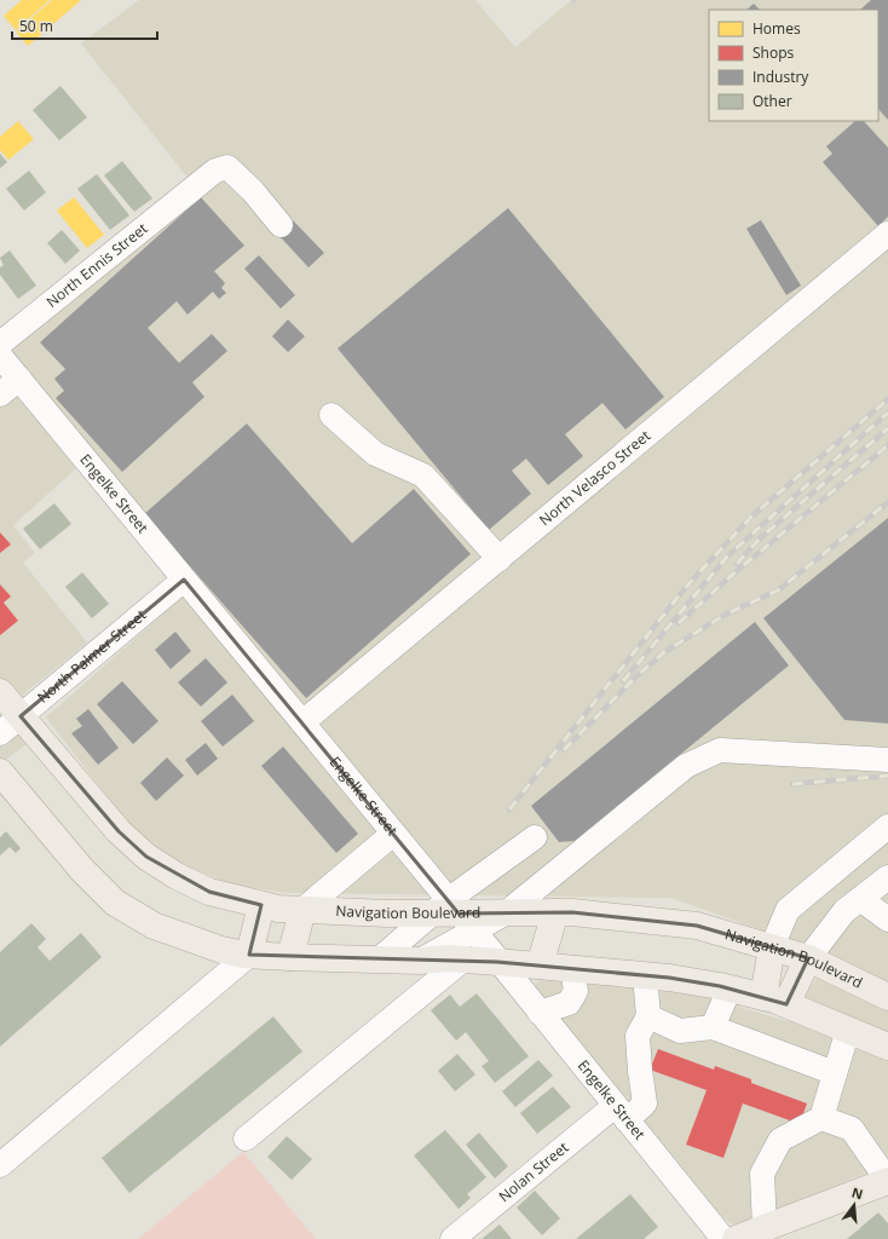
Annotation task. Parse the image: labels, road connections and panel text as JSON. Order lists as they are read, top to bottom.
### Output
{
  "streets": {
    "main road": ["Navigation Boulevard"],
    "street": [
      "North Ennis Street",
      "North Velasco Street",
      "Engelke Street",
      "North Palmer Street",
      "Nolan Street"
    ]
  },
  "crossings": [
    ["North Velasco Street", "Engelke Street"],
    ["Engelke Street", "North Palmer Street"],
    ["Engelke Street", "Navigation Boulevard"],
    ["Engelke Street", "Nolan Street"],
    ["North Palmer Street", "Navigation Boulevard"]
  ],
  "legend": [
    "Homes",
    "Shops",
    "Industry",
    "Other"
  ],
  "scale_bar": "50 m",
  "north": "top"
}
